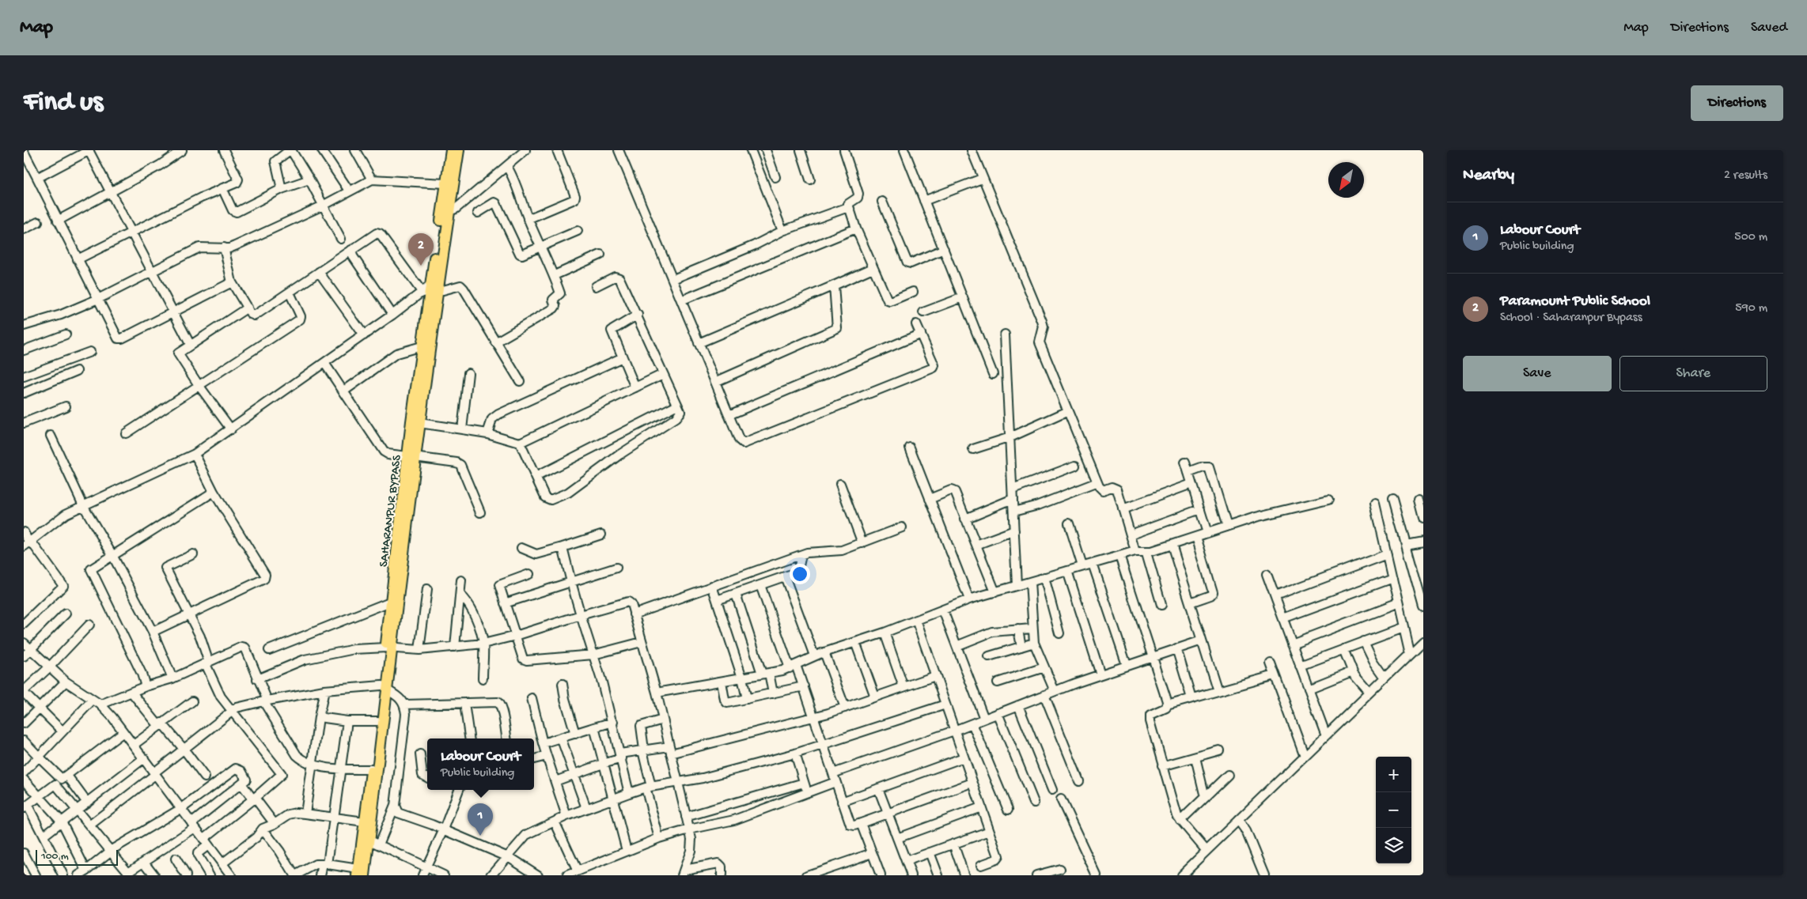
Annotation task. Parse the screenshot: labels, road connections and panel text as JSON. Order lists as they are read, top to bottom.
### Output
{
  "streets": {
    "main road": ["SAHARANPUR BYPASS"]
  },
  "scale_bar": "100 m",
  "north": "bottom left",
  "page": {
    "header": "Map",
    "nav": ["Map", "Directions", "Saved"],
    "buttons": [
      "Directions",
      ["Save", "Share"]
    ],
    "title": "Find us",
    "heading": ["Nearby", "2 results"],
    "list": [
      {
        "mark": "1",
        "name": "Labour Court",
        "note": "Public building",
        "value": "500 m"
      },
      {
        "mark": "2",
        "name": "Paramount Public School",
        "note": "School · Saharanpur Bypass",
        "value": "590 m"
      }
    ],
    "pins": ["2", "1"],
    "popup": ["Labour Court", "Public building"],
    "map_buttons": ["+", "−"],
    "scale": "100 m"
  }
}
